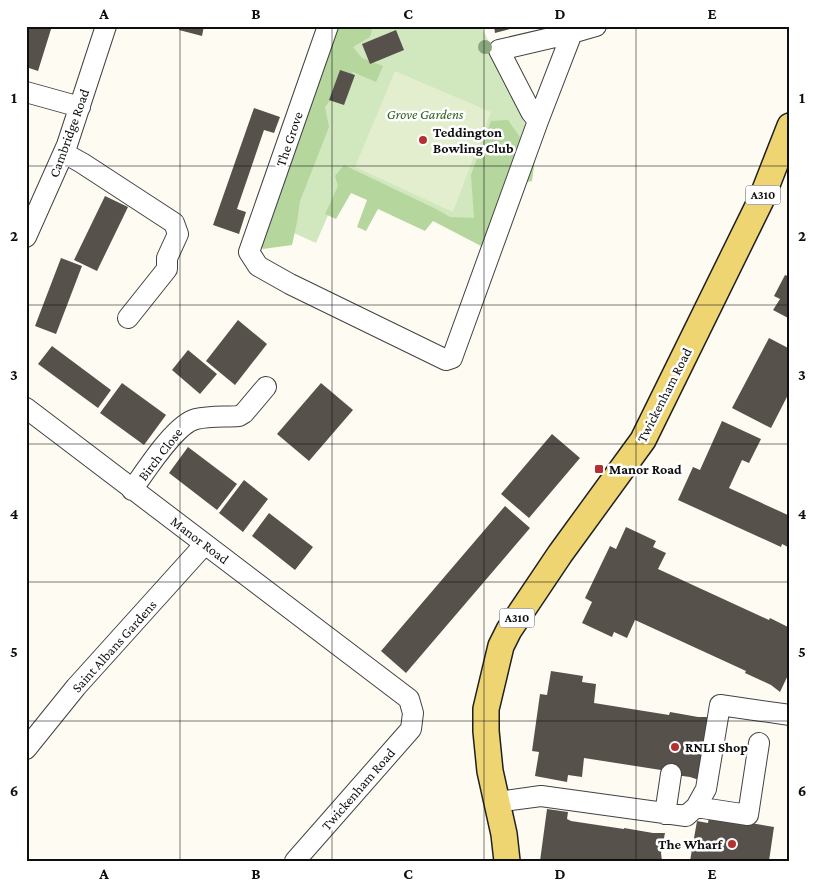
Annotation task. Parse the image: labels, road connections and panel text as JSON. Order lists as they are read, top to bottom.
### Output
{
  "streets": {
    "main road": ["A310", "Twickenham Road"],
    "street": [
      "Cambridge Road",
      "The Grove",
      "Birch Close",
      "Manor Road",
      "Saint Albans Gardens"
    ]
  },
  "crossings": [
    ["A310", "Twickenham Road"],
    ["Twickenham Road", "Manor Road"],
    ["Birch Close", "Manor Road"],
    ["Manor Road", "Saint Albans Gardens"]
  ],
  "parks": ["Grove Gardens"],
  "places": {
    "other": ["Teddington Bowling Club", "RNLI Shop", "The Wharf"],
    "transit": ["Manor Road"]
  },
  "grid": {
    "columns": [
      "A",
      "B",
      "C",
      "D",
      "E"
    ],
    "rows": [
      "1",
      "2",
      "3",
      "4",
      "5",
      "6"
    ]
  }
}
